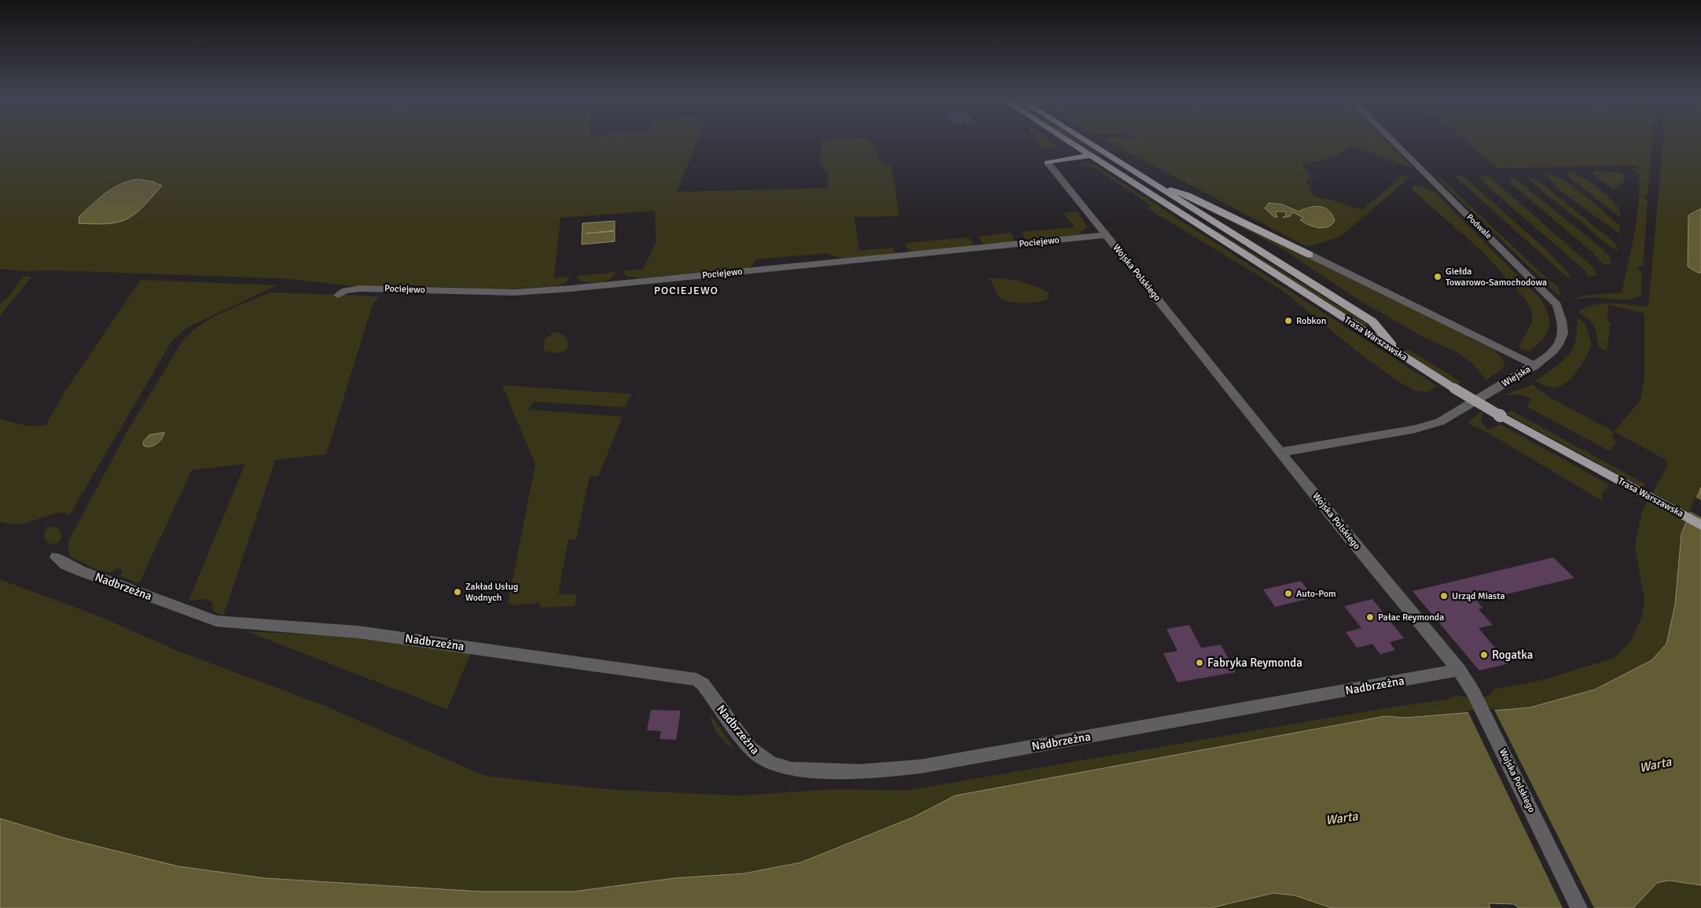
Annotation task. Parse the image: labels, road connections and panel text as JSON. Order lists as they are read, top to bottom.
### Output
{
  "streets": {
    "main road": ["Trasa Warszawska"],
    "street": [
      "Podwale",
      "Pociejewo",
      "Wojska Polskiego",
      "Wiejska",
      "Nadbrzeżna"
    ]
  },
  "crossings": [
    ["Podwale", "Wiejska"],
    ["Pociejewo", "Wojska Polskiego"],
    ["Wojska Polskiego", "Wiejska"],
    ["Wojska Polskiego", "Nadbrzeżna"]
  ],
  "districts": ["POCIEJEWO"],
  "water": ["Warta"],
  "places": [
    "Giełda Towarowo-Samochodowa",
    "Robkon",
    "Zakład Usług Wodnych",
    "Auto-Pom",
    "Urząd Miasta",
    "Pałac Reymonda",
    "Rogatka",
    "Fabryka Reymonda"
  ]
}
